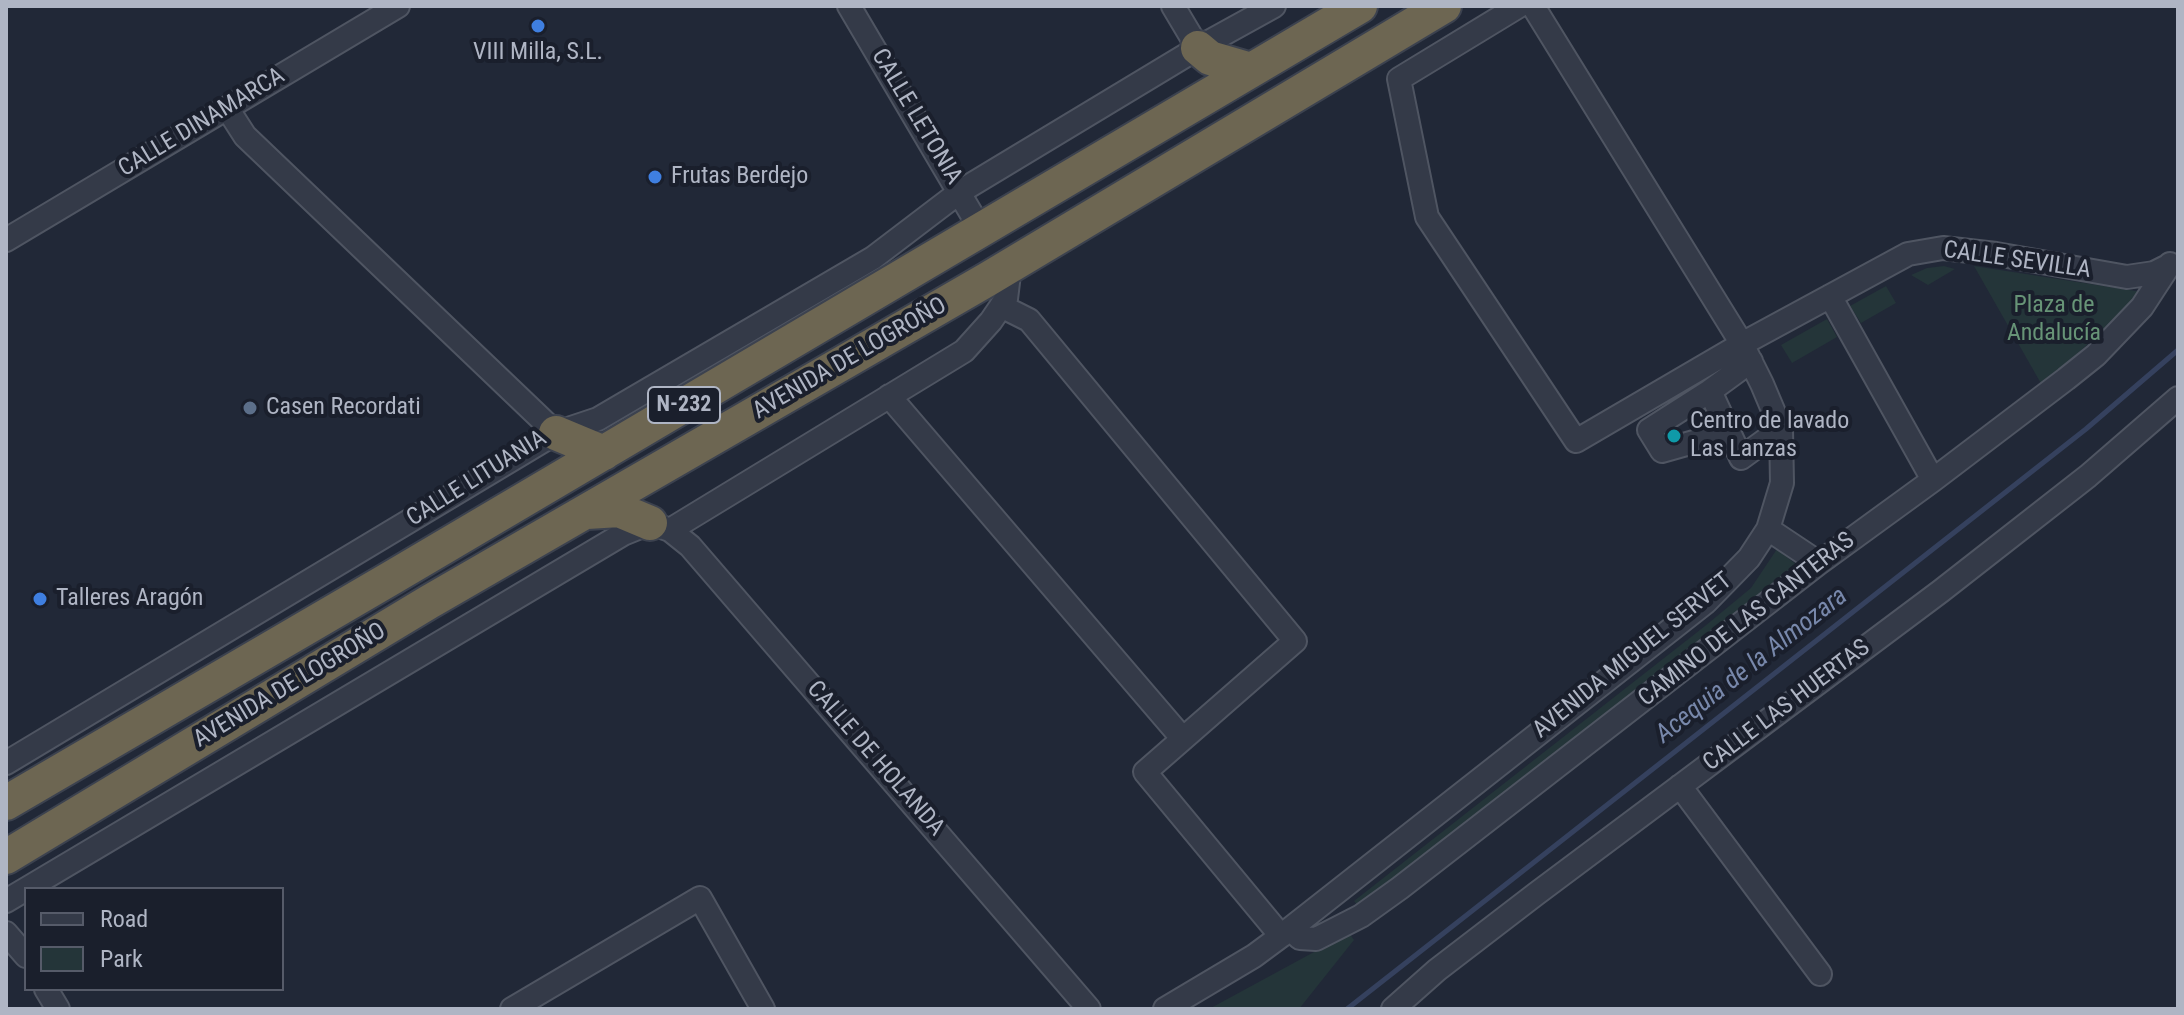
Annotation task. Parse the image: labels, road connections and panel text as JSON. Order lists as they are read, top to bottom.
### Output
{
  "streets": {
    "highway": ["AVENIDA DE LOGROÑO", "N-232"],
    "street": [
      "CALLE LETONIA",
      "CALLE DINAMARCA",
      "CALLE SEVILLA",
      "CALLE LITUANIA",
      "CAMINO DE LAS CANTERAS",
      "AVENIDA MIGUEL SERVET",
      "CALLE LAS HUERTAS",
      "CALLE DE HOLANDA"
    ]
  },
  "crossings": [
    ["CALLE LETONIA", "AVENIDA DE LOGROÑO"],
    ["CALLE DINAMARCA", "CALLE LITUANIA"],
    ["CALLE SEVILLA", "CAMINO DE LAS CANTERAS"],
    ["CALLE SEVILLA", "AVENIDA MIGUEL SERVET"],
    ["CAMINO DE LAS CANTERAS", "AVENIDA MIGUEL SERVET"]
  ],
  "water": ["Acequia de la Almozara"],
  "parks": ["Plaza de Andalucía"],
  "places": [
    "VIII Milla, S.L.",
    "Frutas Berdejo",
    "Casen Recordati",
    "Centro de lavado Las Lanzas",
    "Talleres Aragón"
  ],
  "legend": ["Road", "Park"]
}
